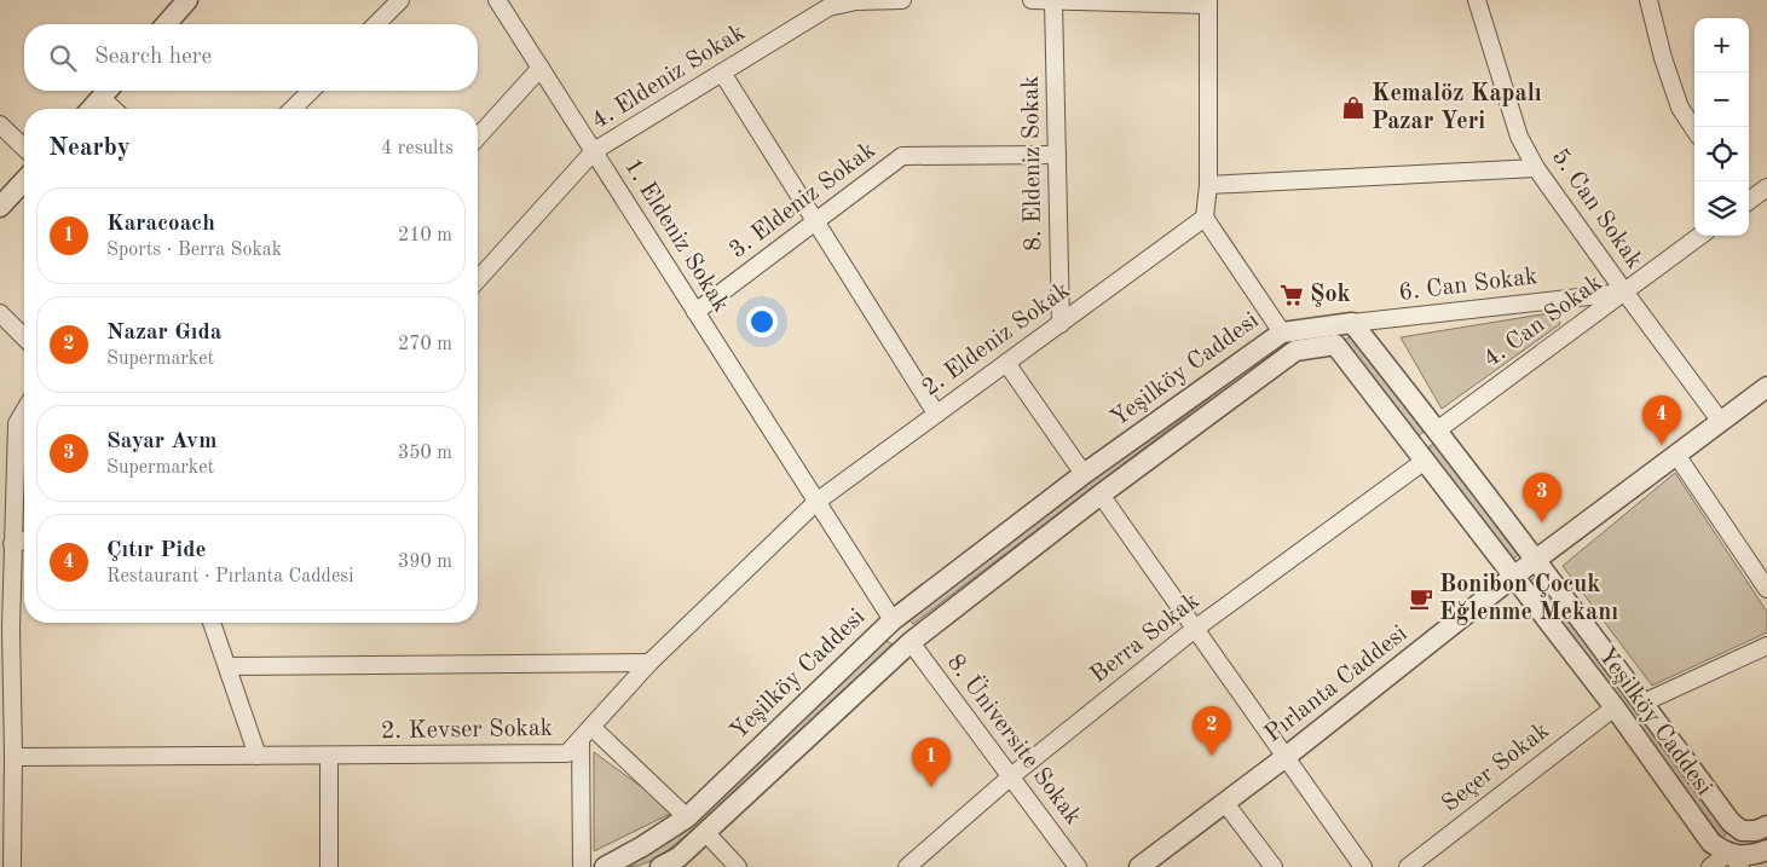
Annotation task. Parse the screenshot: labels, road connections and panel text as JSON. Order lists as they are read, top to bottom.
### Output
{
  "streets": {
    "street": [
      "4. Eldeniz Sokak",
      "8. Eldeniz Sokak",
      "3. Eldeniz Sokak",
      "5. Can Sokak",
      "1. Eldeniz Sokak",
      "6. Can Sokak",
      "4. Can Sokak",
      "2. Eldeniz Sokak",
      "Yeşilköy Caddesi",
      "Berra Sokak",
      "Pırlanta Caddesi",
      "2. Kevser Sokak",
      "8. Üniversite Sokak",
      "Seçer Sokak"
    ]
  },
  "crossings": [
    ["4. Eldeniz Sokak", "1. Eldeniz Sokak"],
    ["8. Eldeniz Sokak", "3. Eldeniz Sokak"],
    ["8. Eldeniz Sokak", "2. Eldeniz Sokak"],
    ["3. Eldeniz Sokak", "1. Eldeniz Sokak"],
    ["5. Can Sokak", "6. Can Sokak"],
    ["5. Can Sokak", "4. Can Sokak"],
    ["5. Can Sokak", "Pırlanta Caddesi"],
    ["1. Eldeniz Sokak", "2. Eldeniz Sokak"],
    ["1. Eldeniz Sokak", "Yeşilköy Caddesi"],
    ["1. Eldeniz Sokak", "2. Kevser Sokak"],
    ["6. Can Sokak", "4. Can Sokak"],
    ["6. Can Sokak", "Yeşilköy Caddesi"],
    ["4. Can Sokak", "Yeşilköy Caddesi"],
    ["2. Eldeniz Sokak", "2. Kevser Sokak"],
    ["Yeşilköy Caddesi", "Berra Sokak"],
    ["Yeşilköy Caddesi", "Pırlanta Caddesi"],
    ["Yeşilköy Caddesi", "8. Üniversite Sokak"],
    ["Yeşilköy Caddesi", "Seçer Sokak"],
    ["Berra Sokak", "8. Üniversite Sokak"]
  ],
  "places": {
    "shop": ["Kemalöz Kapalı Pazar Yeri"],
    "supermarket": ["Şok"],
    "cafe": ["Bonibon Çocuk Eğlenme Mekanı"]
  },
  "page": {
    "map_buttons": ["+", "−"],
    "search": "Search here",
    "heading": ["Nearby", "4 results"],
    "list": [
      {
        "mark": "1",
        "name": "Karacoach",
        "note": "Sports · Berra Sokak",
        "value": "210 m"
      },
      {
        "mark": "2",
        "name": "Nazar Gıda",
        "note": "Supermarket",
        "value": "270 m"
      },
      {
        "mark": "3",
        "name": "Sayar Avm",
        "note": "Supermarket",
        "value": "350 m"
      },
      {
        "mark": "4",
        "name": "Çıtır Pide",
        "note": "Restaurant · Pırlanta Caddesi",
        "value": "390 m"
      }
    ],
    "pins": [
      "4",
      "3",
      "2",
      "1"
    ]
  }
}
